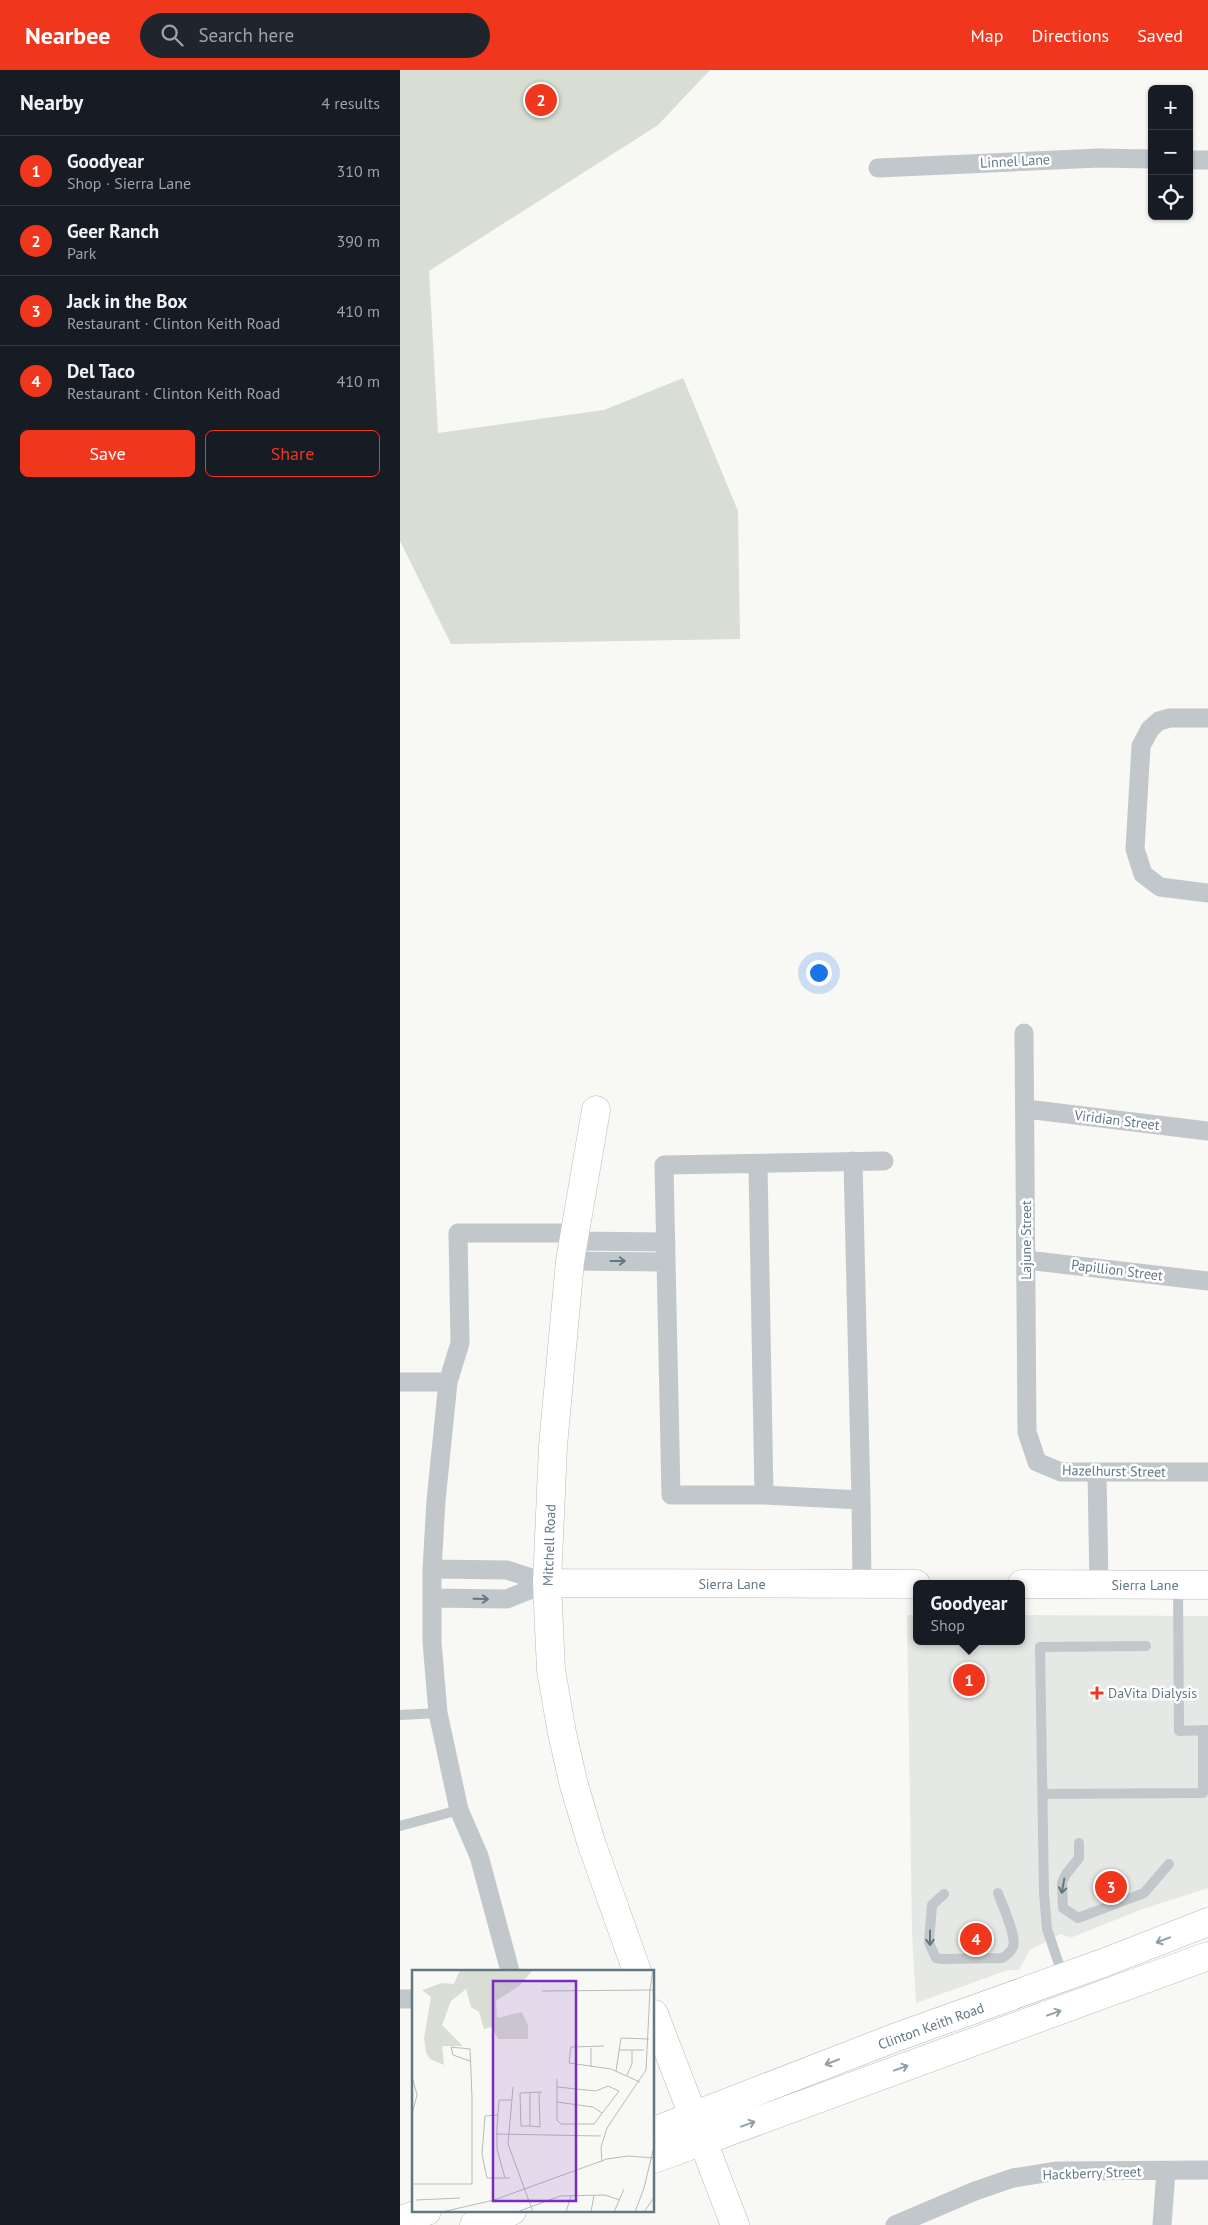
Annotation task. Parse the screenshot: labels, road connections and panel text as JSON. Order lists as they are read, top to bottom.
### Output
{
  "streets": {
    "street": [
      "Linnel Lane",
      "Viridian Street",
      "Lajune Street",
      "Papillion Street",
      "Hazelhurst Street",
      "Mitchell Road",
      "Sierra Lane",
      "Clinton Keith Road",
      "Hackberry Street"
    ]
  },
  "crossings": [
    ["Viridian Street", "Lajune Street"],
    ["Lajune Street", "Papillion Street"],
    ["Lajune Street", "Hazelhurst Street"],
    ["Mitchell Road", "Sierra Lane"]
  ],
  "places": {
    "health": ["DaVita Dialysis"]
  },
  "page": {
    "header": "Nearbee",
    "search": "Search here",
    "nav": ["Map", "Directions", "Saved"],
    "heading": ["Nearby", "4 results"],
    "pins": [
      "2",
      "1",
      "3",
      "4"
    ],
    "map_buttons": ["+", "−"],
    "list": [
      {
        "mark": "1",
        "name": "Goodyear",
        "note": "Shop · Sierra Lane",
        "value": "310 m"
      },
      {
        "mark": "2",
        "name": "Geer Ranch",
        "note": "Park",
        "value": "390 m"
      },
      {
        "mark": "3",
        "name": "Jack in the Box",
        "note": "Restaurant · Clinton Keith Road",
        "value": "410 m"
      },
      {
        "mark": "4",
        "name": "Del Taco",
        "note": "Restaurant · Clinton Keith Road",
        "value": "410 m"
      }
    ],
    "buttons": ["Save", "Share"],
    "popup": ["Goodyear", "Shop"]
  }
}
